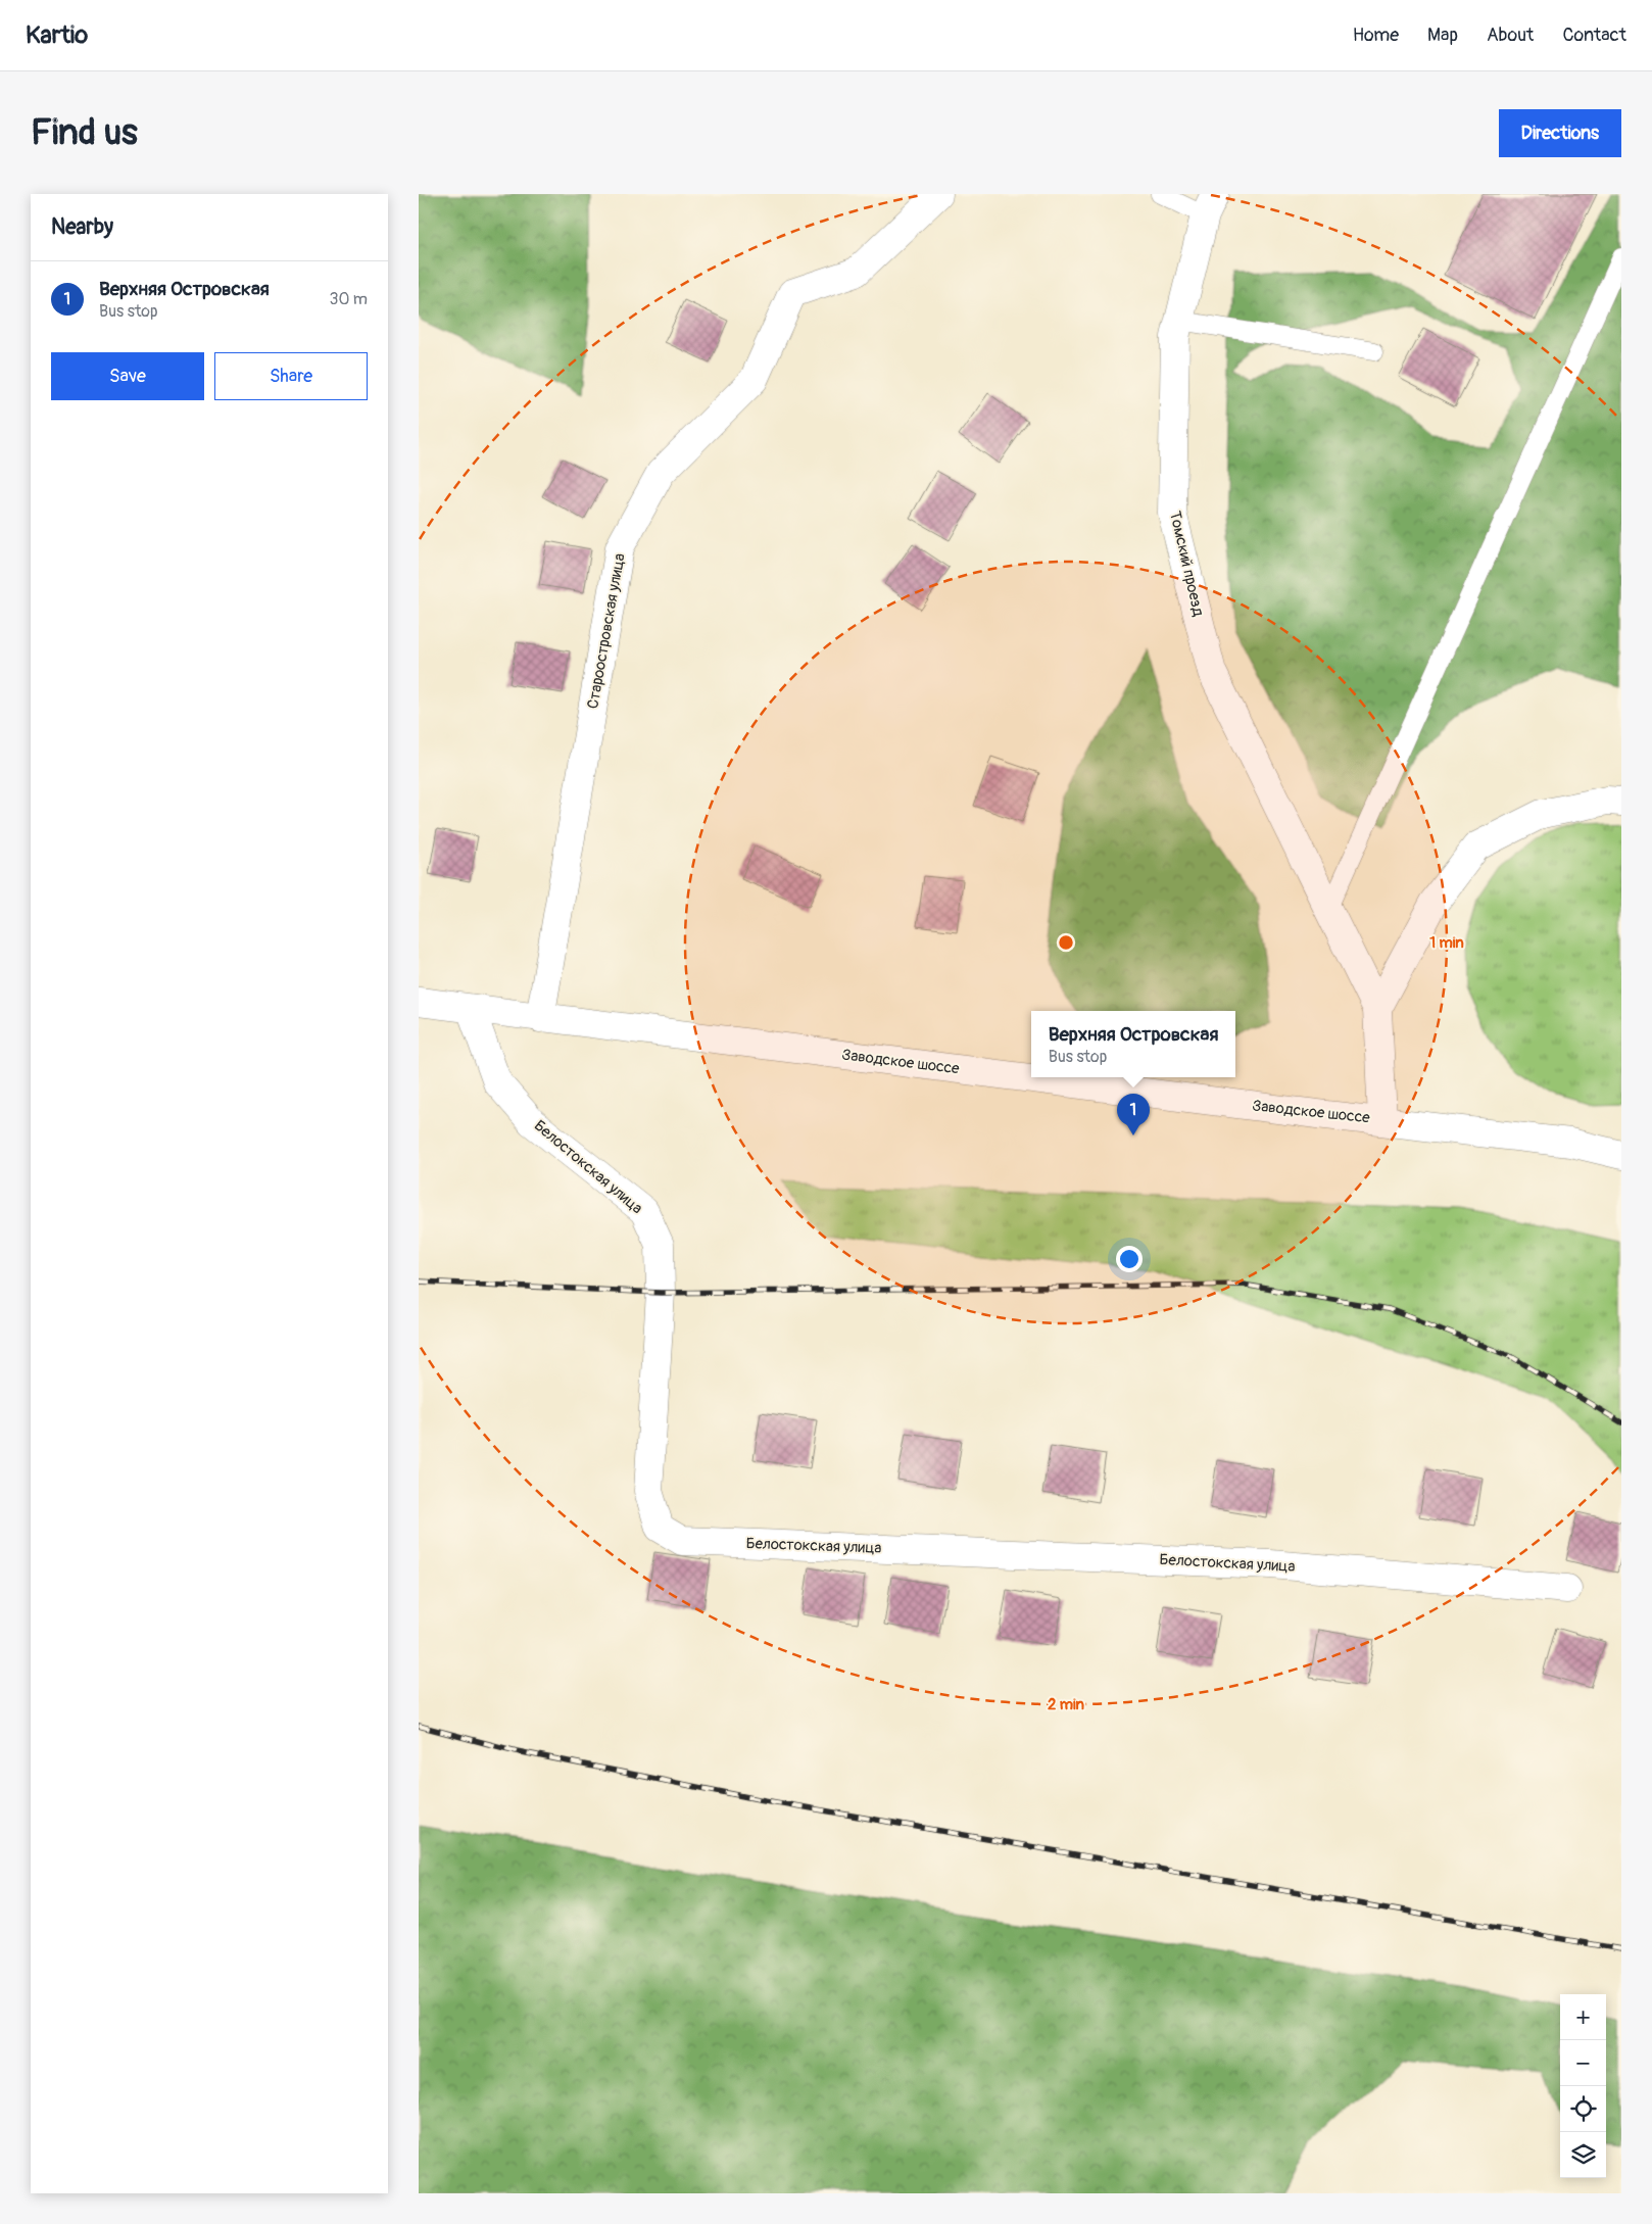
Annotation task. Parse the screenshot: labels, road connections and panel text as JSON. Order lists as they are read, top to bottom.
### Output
{
  "streets": {
    "street": [
      "Томский проезд",
      "Староостровская улица",
      "Заводское шоссе",
      "Белостокская улица"
    ]
  },
  "crossings": [
    ["Томский проезд", "Заводское шоссе"],
    ["Староостровская улица", "Заводское шоссе"],
    ["Заводское шоссе", "Белостокская улица"]
  ],
  "page": {
    "header": "Kartio",
    "nav": [
      "Home",
      "Map",
      "About",
      "Contact"
    ],
    "buttons": [
      "Directions",
      ["Save", "Share"]
    ],
    "title": "Find us",
    "heading": "Nearby",
    "list": [
      {
        "mark": "1",
        "name": "Верхняя Островская",
        "note": "Bus stop",
        "value": "30 m"
      }
    ],
    "popup": ["Верхняя Островская", "Bus stop"],
    "pins": "1",
    "map_buttons": ["+", "−"]
  },
  "rings": ["1 min", "2 min"]
}
